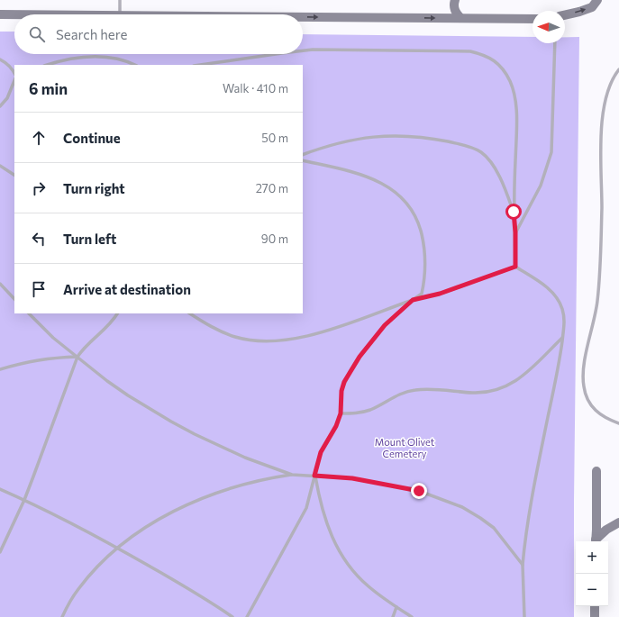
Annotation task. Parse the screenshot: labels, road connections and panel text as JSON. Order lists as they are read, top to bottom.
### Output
{
  "parks": ["Mount Olivet Cemetery"],
  "north": "left",
  "page": {
    "search": "Search here",
    "heading": ["6 min", "Walk · 410 m"],
    "list": [
      ["Continue", "50 m"],
      ["Turn right", "270 m"],
      ["Turn left", "90 m"],
      "Arrive at destination"
    ],
    "map_buttons": ["+", "−"]
  }
}
